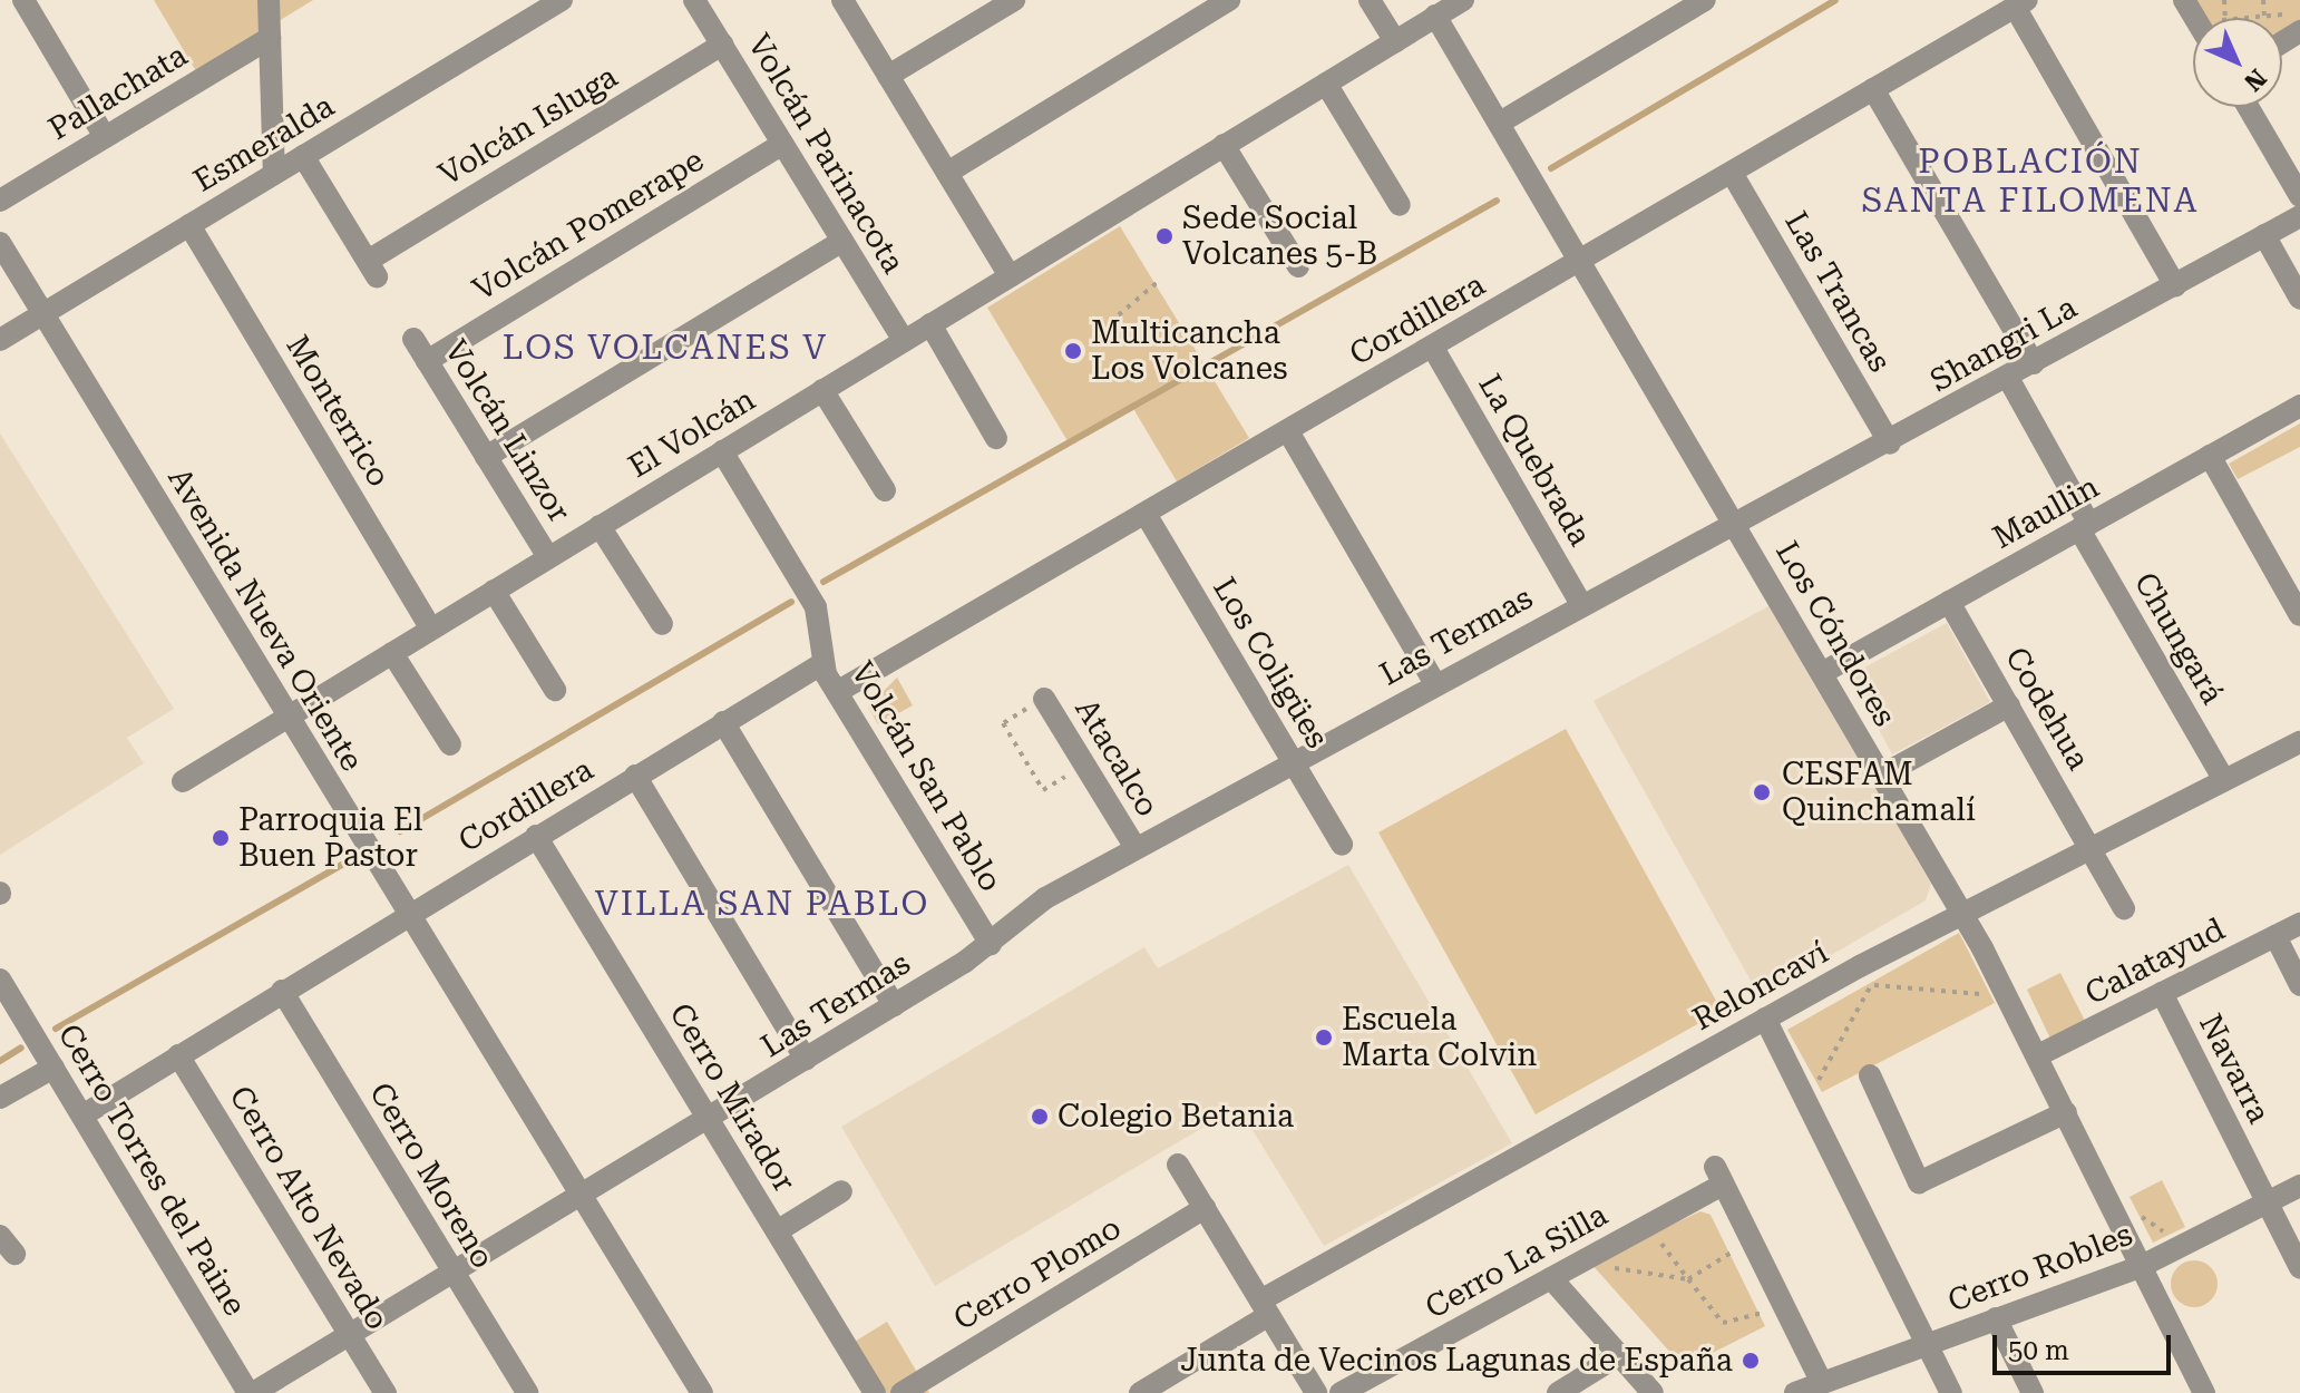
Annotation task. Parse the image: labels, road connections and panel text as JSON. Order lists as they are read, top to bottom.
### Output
{
  "streets": {
    "street": [
      "Pallachata",
      "Volcán Isluga",
      "Esmeralda",
      "Volcán Parinacota",
      "Volcán Pomerape",
      "Las Trancas",
      "Cordillera",
      "Shangri La",
      "Monterrico",
      "Volcán Linzor",
      "El Volcán",
      "La Quebrada",
      "Maullin",
      "Avenida Nueva Oriente",
      "Los Cóndores",
      "Las Termas",
      "Chungará",
      "Los Coligües",
      "Codehua",
      "Atacalco",
      "Volcán San Pablo",
      "Calatayud",
      "Reloncaví",
      "Navarra",
      "Cerro Mirador",
      "Cerro Torres del Paine",
      "Cerro Moreno",
      "Cerro Alto Nevado",
      "Cerro La Silla",
      "Cerro Robles",
      "Cerro Plomo"
    ]
  },
  "crossings": [
    ["Volcán Isluga", "Esmeralda"],
    ["Volcán Isluga", "Volcán Parinacota"],
    ["Esmeralda", "Monterrico"],
    ["Esmeralda", "Avenida Nueva Oriente"],
    ["Volcán Parinacota", "Volcán Pomerape"],
    ["Volcán Parinacota", "El Volcán"],
    ["Volcán Pomerape", "Volcán Linzor"],
    ["Las Trancas", "Cordillera"],
    ["Las Trancas", "Shangri La"],
    ["Cordillera", "La Quebrada"],
    ["Cordillera", "Avenida Nueva Oriente"],
    ["Cordillera", "Los Cóndores"],
    ["Cordillera", "Los Coligües"],
    ["Cordillera", "Volcán San Pablo"],
    ["Cordillera", "Cerro Mirador"],
    ["Cordillera", "Cerro Torres del Paine"],
    ["Cordillera", "Cerro Moreno"],
    ["Cordillera", "Cerro Alto Nevado"],
    ["Shangri La", "Los Cóndores"],
    ["Shangri La", "Las Termas"],
    ["Shangri La", "Chungará"],
    ["Monterrico", "El Volcán"],
    ["Volcán Linzor", "El Volcán"],
    ["El Volcán", "Avenida Nueva Oriente"],
    ["El Volcán", "Los Cóndores"],
    ["El Volcán", "Volcán San Pablo"],
    ["La Quebrada", "Las Termas"],
    ["Maullin", "Los Cóndores"],
    ["Maullin", "Chungará"],
    ["Maullin", "Codehua"],
    ["Avenida Nueva Oriente", "Las Termas"],
    ["Los Cóndores", "Las Termas"],
    ["Los Cóndores", "Calatayud"],
    ["Los Cóndores", "Reloncaví"],
    ["Los Cóndores", "Cerro Robles"],
    ["Las Termas", "Los Coligües"],
    ["Las Termas", "Atacalco"],
    ["Las Termas", "Volcán San Pablo"],
    ["Las Termas", "Cerro Mirador"],
    ["Las Termas", "Cerro Torres del Paine"],
    ["Las Termas", "Cerro Moreno"],
    ["Las Termas", "Cerro Alto Nevado"],
    ["Chungará", "Reloncaví"],
    ["Codehua", "Reloncaví"],
    ["Calatayud", "Navarra"],
    ["Navarra", "Cerro Robles"]
  ],
  "districts": ["POBLACIÓN SANTA FILOMENA", "LOS VOLCANES V", "VILLA SAN PABLO"],
  "places": [
    "Sede Social Volcanes 5-B",
    "Multicancha Los Volcanes",
    "CESFAM Quinchamalí",
    "Parroquia El Buen Pastor",
    "Escuela Marta Colvin",
    "Colegio Betania",
    "Junta de Vecinos Lagunas de España"
  ],
  "scale_bar": "50 m",
  "north": "bottom right"
}
